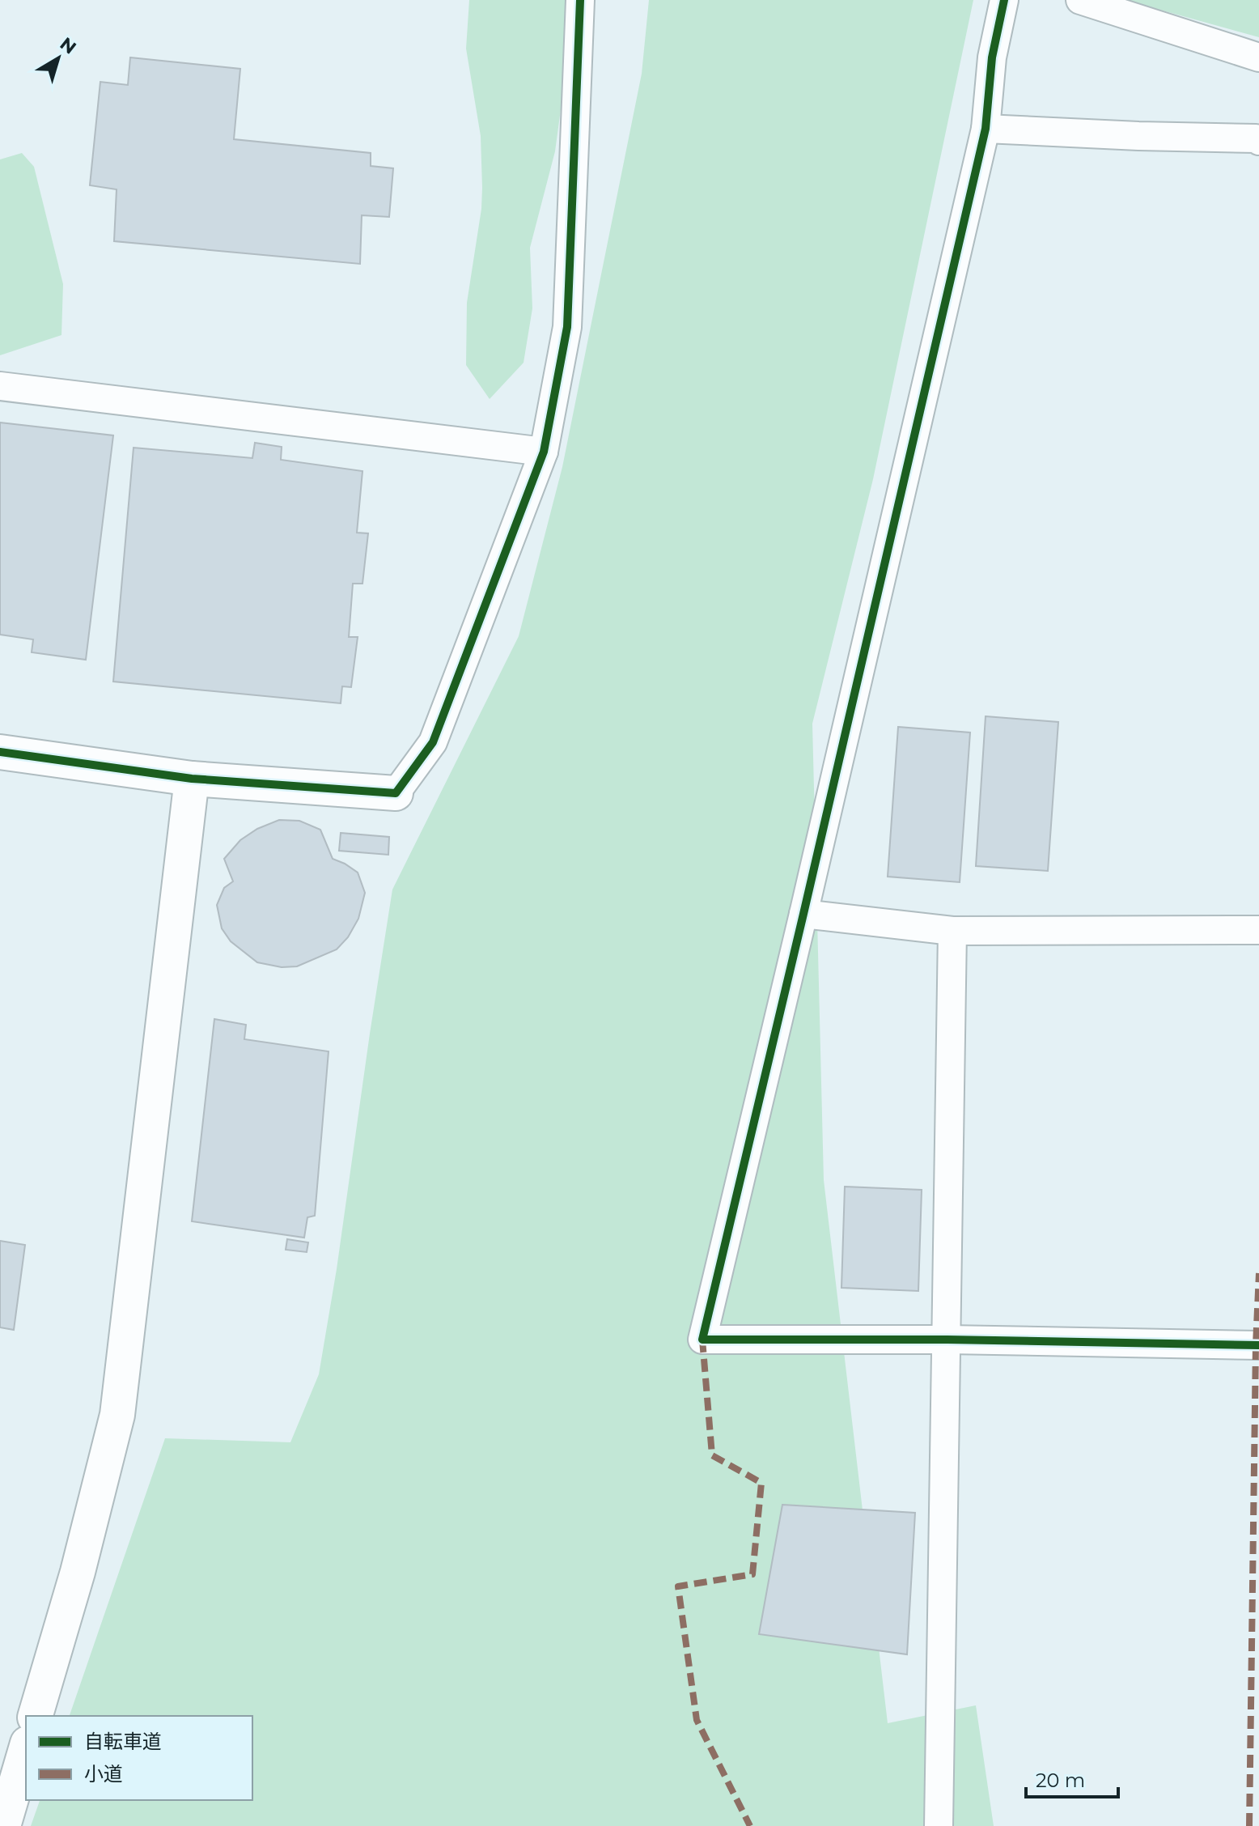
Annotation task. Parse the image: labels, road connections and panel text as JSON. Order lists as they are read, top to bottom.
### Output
{
  "legend": ["自転車道", "小道"],
  "scale_bar": "20 m",
  "north": "top right"
}
